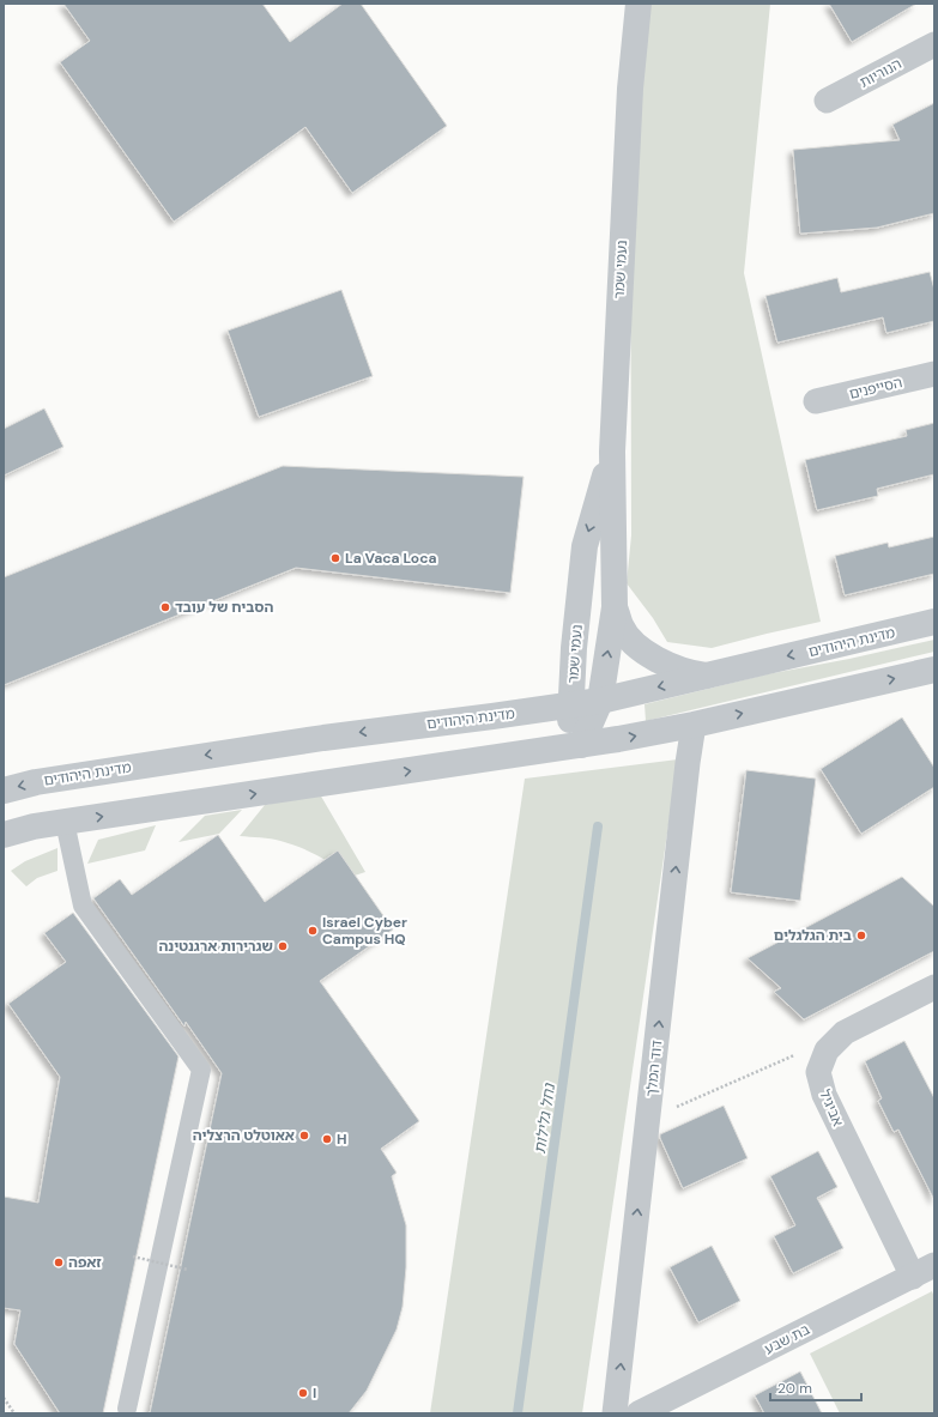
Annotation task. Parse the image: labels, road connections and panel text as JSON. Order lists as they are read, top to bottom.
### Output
{
  "streets": {
    "street": [
      "הנוריות",
      "נעמי שמר",
      "הסייפנים",
      "מדינת היהודים",
      "דוד המלך",
      "אביגיל",
      "בת שבע"
    ]
  },
  "crossings": [
    ["נעמי שמר", "מדינת היהודים"],
    ["אביגיל", "בת שבע"]
  ],
  "one_way": ["דוד המלך"],
  "water": ["נחל גלילות"],
  "places": [
    "La Vaca Loca",
    "הסביח של עובד",
    "Israel Cyber Campus HQ",
    "בית הגלגלים",
    "שגרירות ארגנטינה",
    "אאוטלט הרצליה",
    "H",
    "זאפה",
    "I"
  ],
  "scale_bar": "20 m"
}
